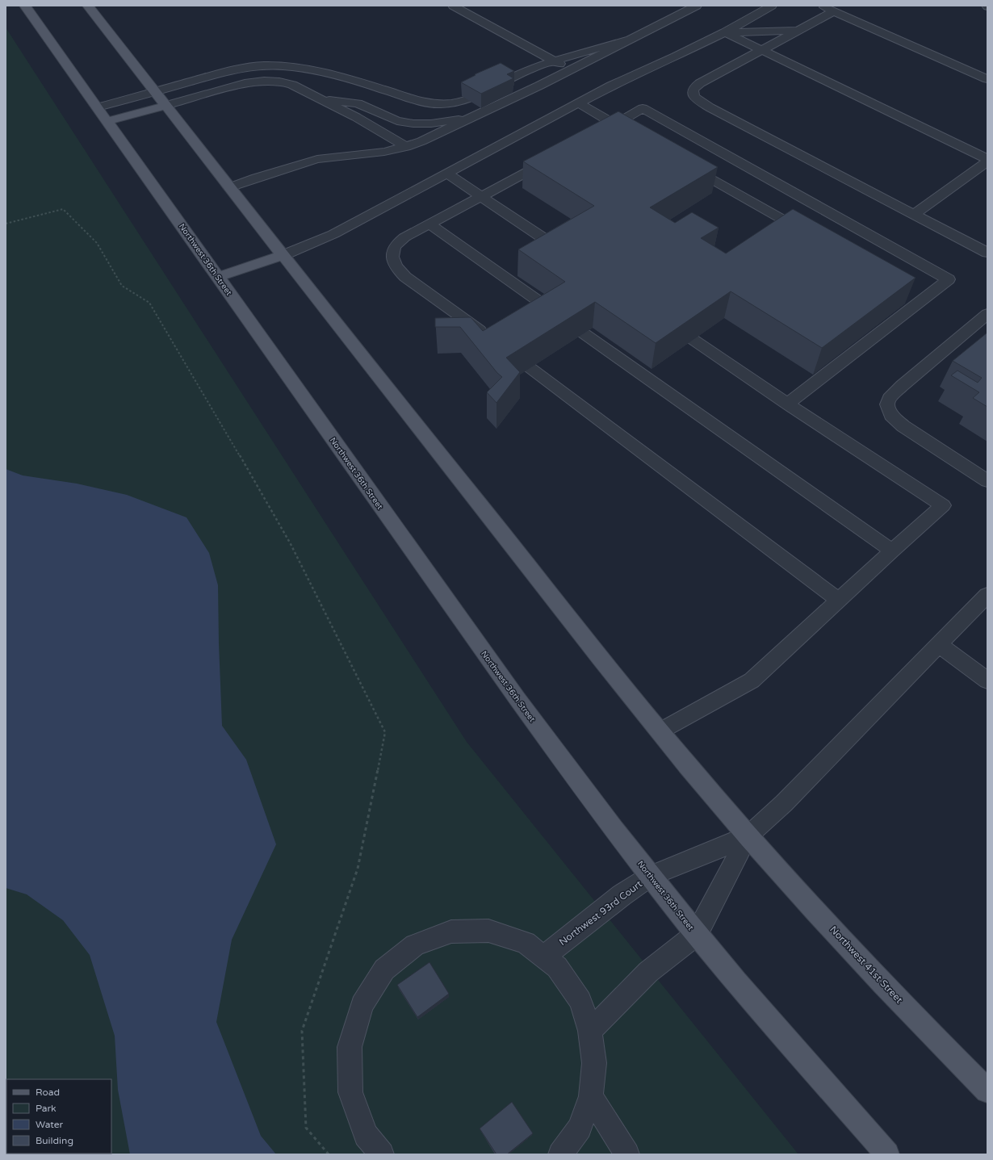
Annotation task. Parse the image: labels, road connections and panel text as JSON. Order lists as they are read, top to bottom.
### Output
{
  "streets": {
    "main road": ["Northwest 36th Street", "Northwest 41st Street"],
    "street": ["Northwest 93rd Court"]
  },
  "crossings": [
    ["Northwest 36th Street", "Northwest 93rd Court"],
    ["Northwest 93rd Court", "Northwest 41st Street"]
  ],
  "legend": [
    "Road",
    "Park",
    "Water",
    "Building"
  ]
}
